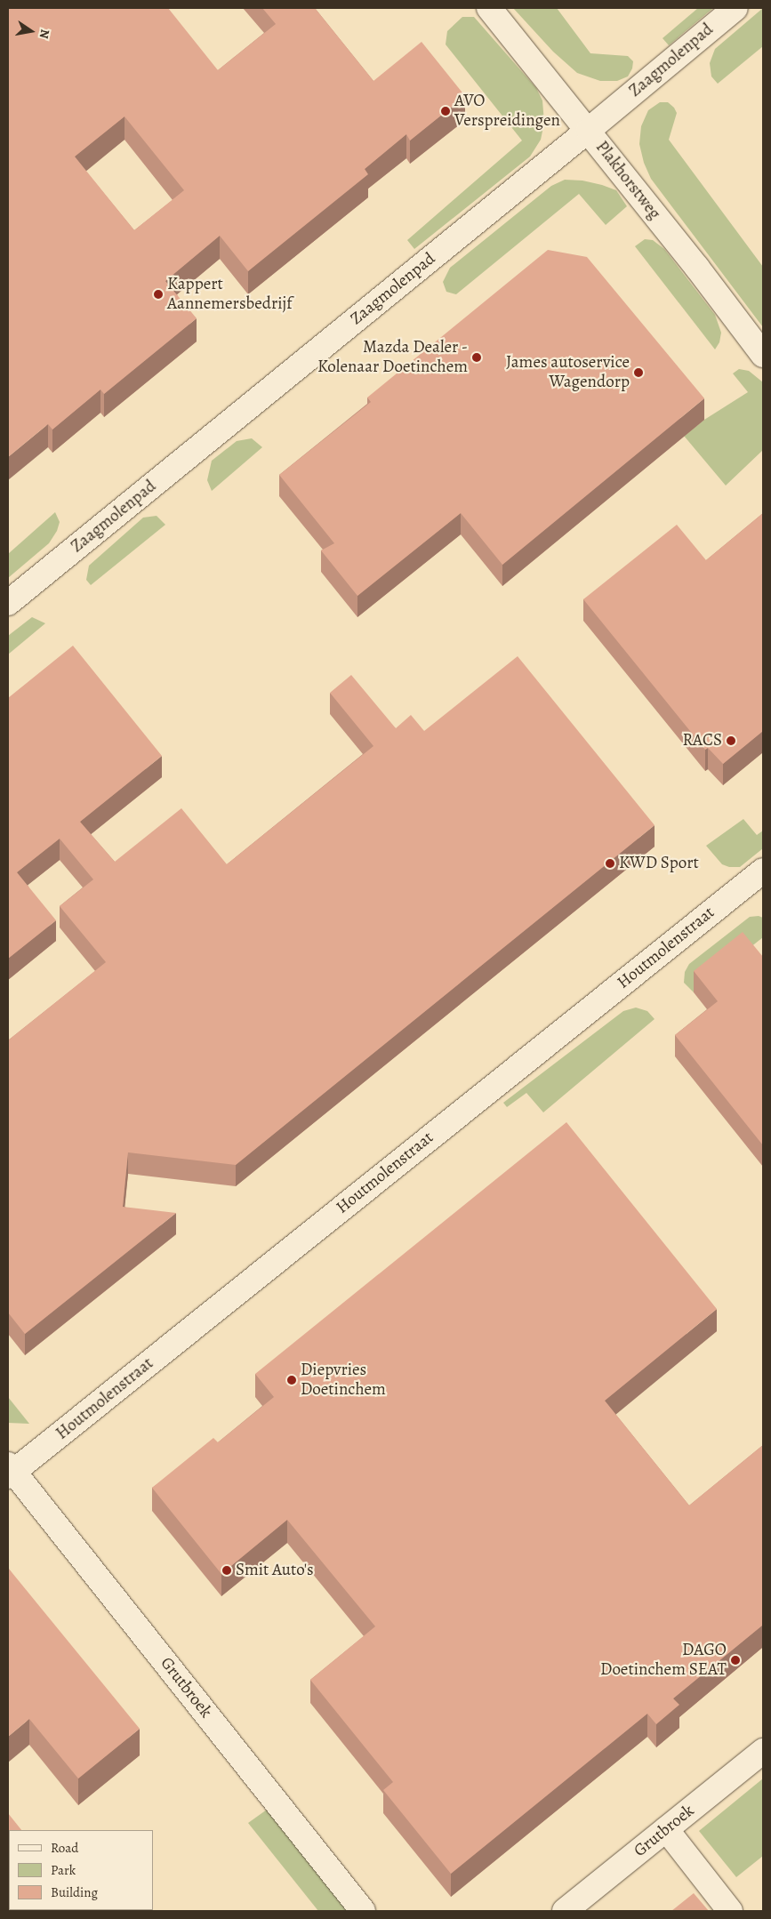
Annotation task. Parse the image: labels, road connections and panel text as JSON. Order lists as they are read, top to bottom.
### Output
{
  "streets": {
    "street": [
      "Zaagmolenpad",
      "Plakhorstweg",
      "Houtmolenstraat",
      "Grutbroek"
    ]
  },
  "crossings": [
    ["Zaagmolenpad", "Plakhorstweg"],
    ["Houtmolenstraat", "Grutbroek"]
  ],
  "places": [
    "AVO Verspreidingen",
    "Kappert Aannemersbedrijf",
    "Mazda Dealer - Kolenaar Doetinchem",
    "James autoservice Wagendorp",
    "RACS",
    "KWD Sport",
    "Diepvries Doetinchem",
    "Smit Auto's",
    "DAGO Doetinchem SEAT"
  ],
  "legend": ["Road", "Park", "Building"],
  "north": "right"
}
